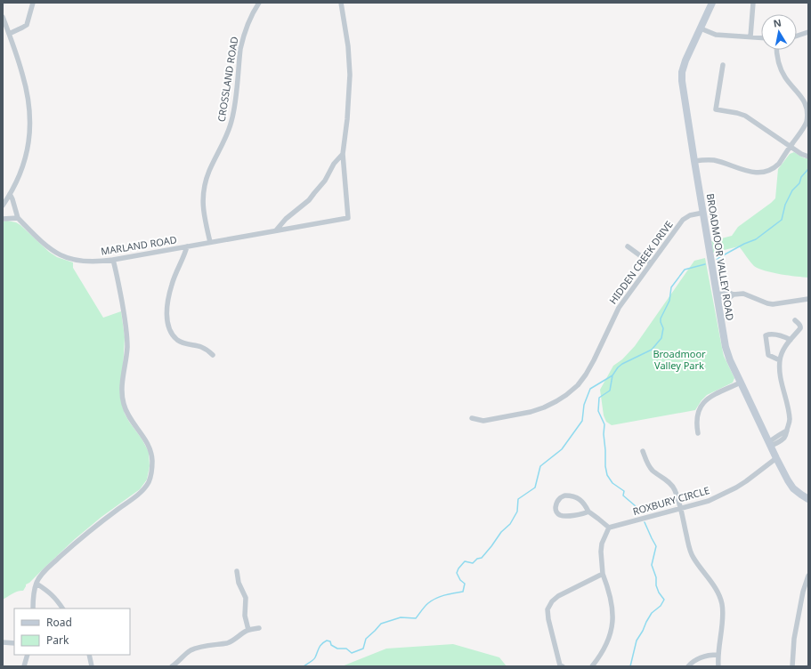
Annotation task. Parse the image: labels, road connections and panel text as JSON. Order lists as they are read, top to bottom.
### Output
{
  "streets": {
    "street": [
      "CROSSLAND ROAD",
      "MARLAND ROAD",
      "BROADMOOR VALLEY ROAD",
      "HIDDEN CREEK DRIVE",
      "ROXBURY CIRCLE"
    ]
  },
  "crossings": [
    ["CROSSLAND ROAD", "MARLAND ROAD"],
    ["BROADMOOR VALLEY ROAD", "HIDDEN CREEK DRIVE"],
    ["BROADMOOR VALLEY ROAD", "ROXBURY CIRCLE"]
  ],
  "parks": ["Broadmoor Valley Park"],
  "legend": ["Road", "Park"],
  "north": "top"
}
